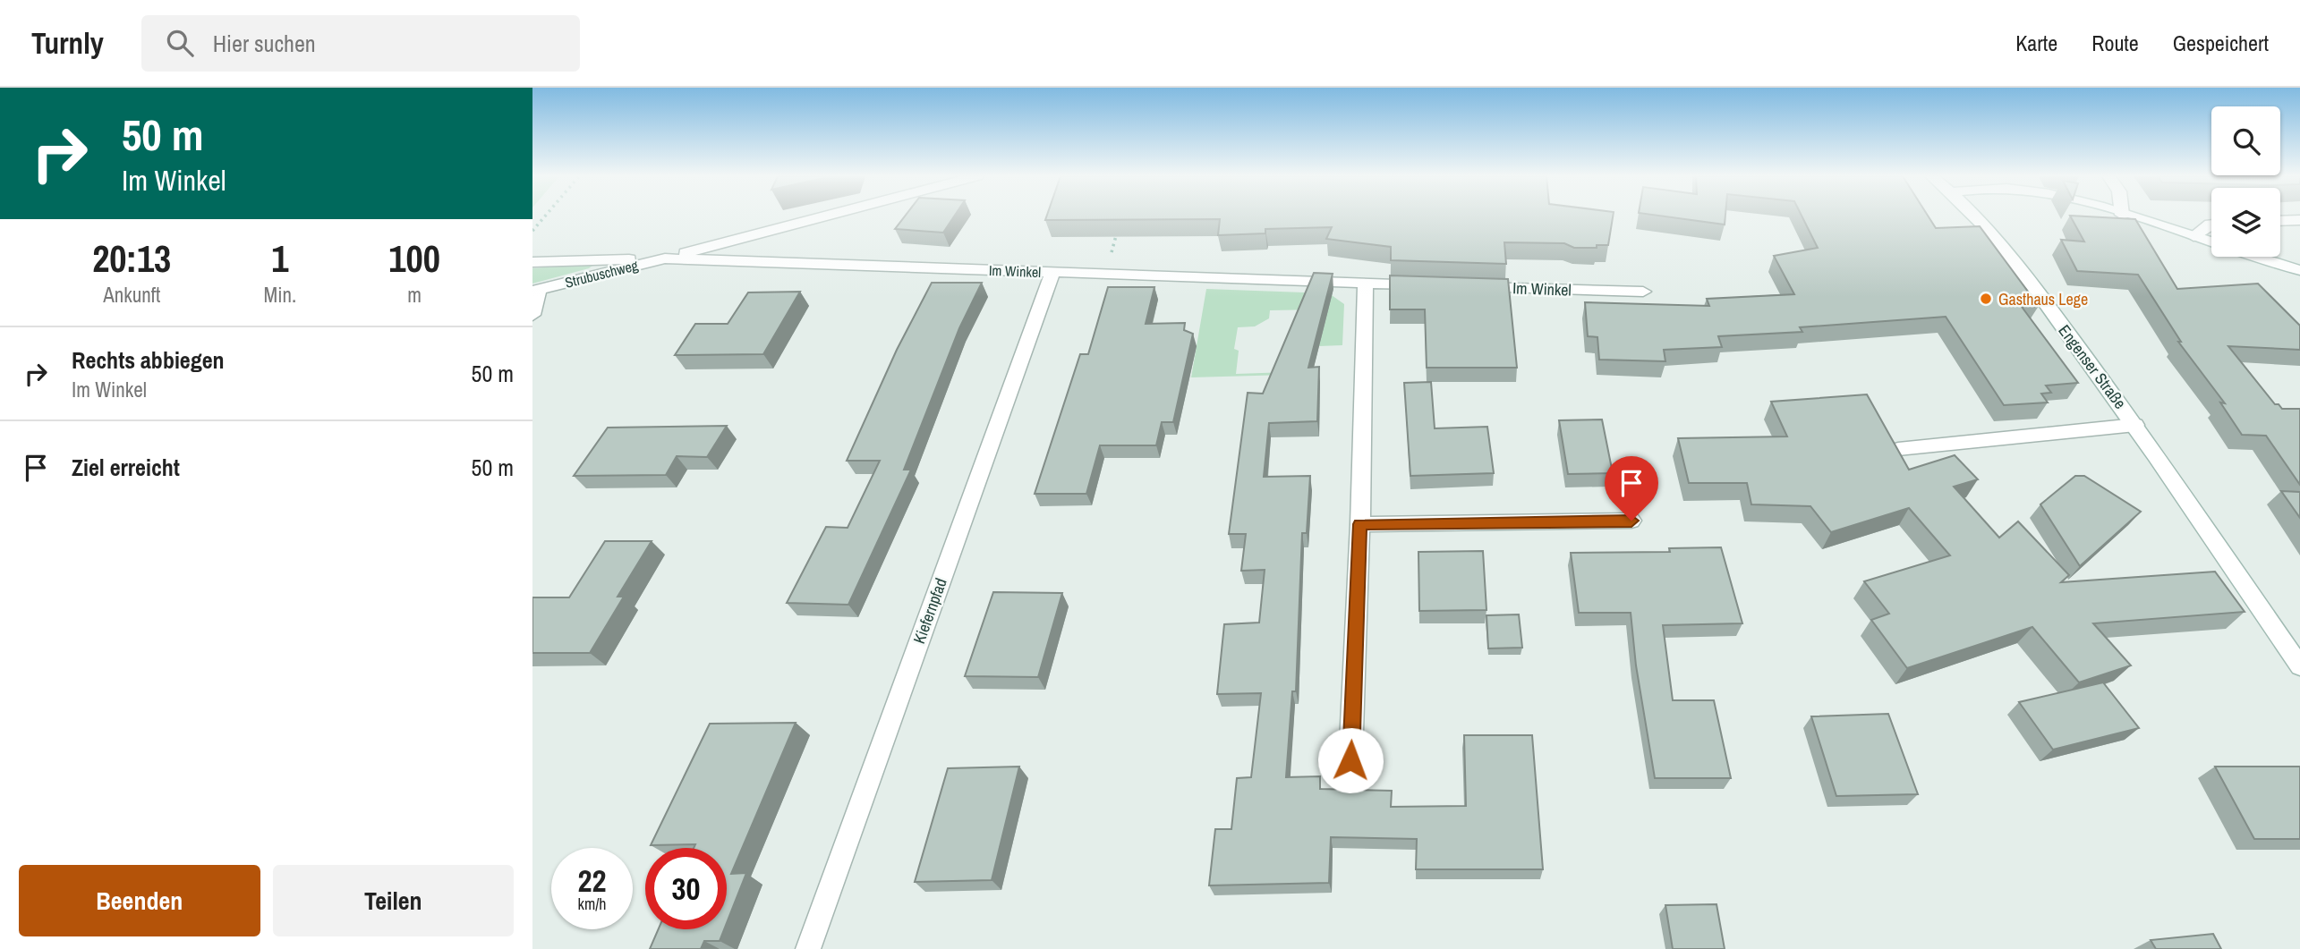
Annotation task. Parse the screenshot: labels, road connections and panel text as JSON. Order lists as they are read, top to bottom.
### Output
{
  "streets": {
    "street": [
      "Im Winkel",
      "Strubuschweg",
      "Engenser Straße",
      "Kiefernpfad"
    ]
  },
  "crossings": [
    ["Im Winkel", "Strubuschweg"],
    ["Im Winkel", "Kiefernpfad"]
  ],
  "places": ["Gasthaus Lege"],
  "page": {
    "header": "Turnly",
    "search": "Hier suchen",
    "nav": ["Karte", "Route", "Gespeichert"],
    "turn": ["50 m", "Im Winkel"],
    "eta": [
      "20:13",
      "Ankunft",
      "1",
      "Min.",
      "100",
      "m"
    ],
    "list": [
      {
        "name": "Rechts abbiegen",
        "note": "Im Winkel",
        "value": "50 m"
      },
      {
        "name": "Ziel erreicht",
        "value": "50 m"
      }
    ],
    "speed": "22 km/h",
    "limit": "30",
    "buttons": ["Beenden", "Teilen"]
  }
}
